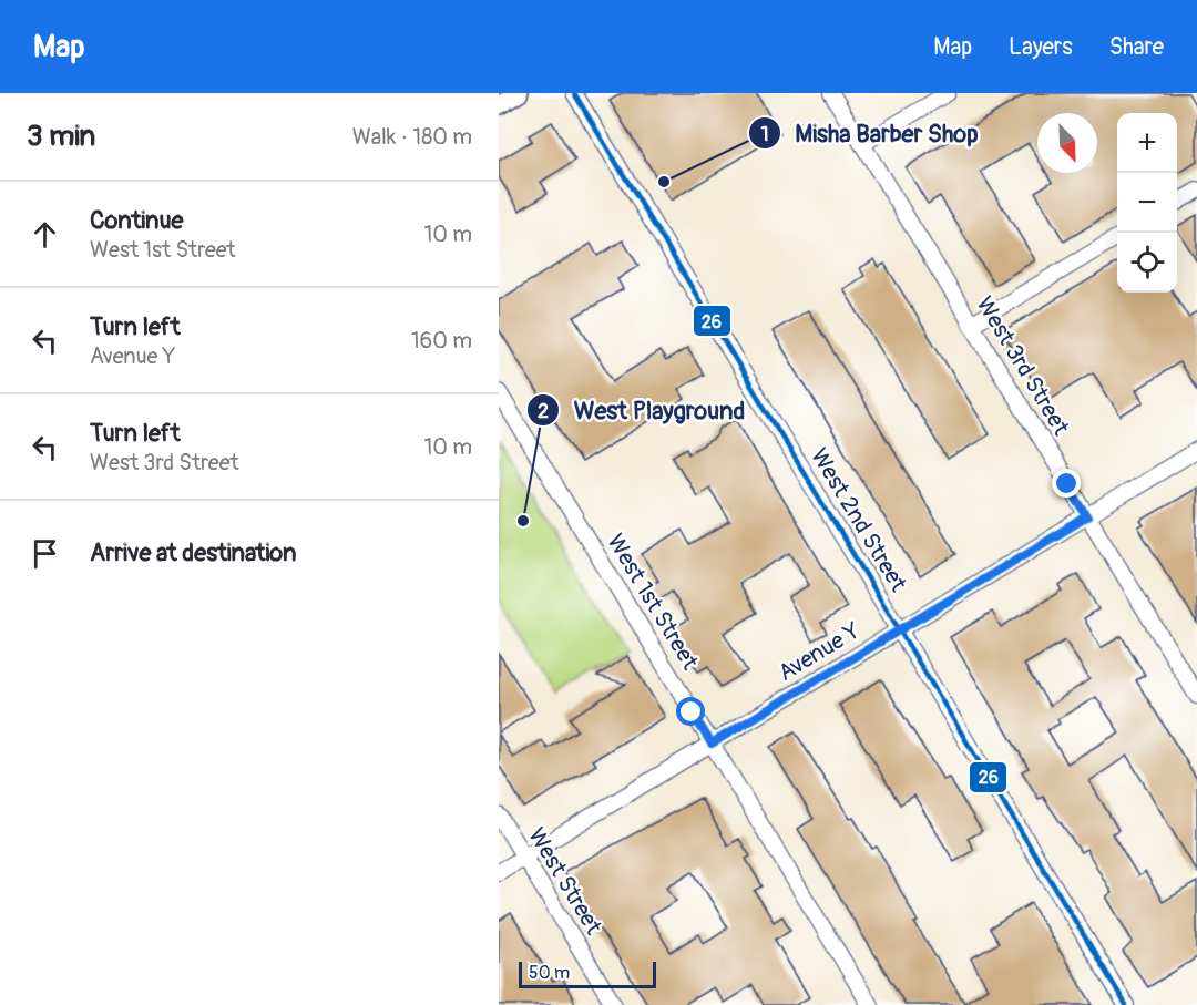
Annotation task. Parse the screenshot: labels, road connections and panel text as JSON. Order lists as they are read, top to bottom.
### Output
{
  "streets": {
    "street": [
      "West 3rd Street",
      "West 2nd Street",
      "West 1st Street",
      "Avenue Y",
      "West Street"
    ]
  },
  "crossings": [
    ["West 3rd Street", "Avenue Y"],
    ["West 2nd Street", "Avenue Y"],
    ["West 1st Street", "Avenue Y"],
    ["Avenue Y", "West Street"]
  ],
  "places": ["Misha Barber Shop", "West Playground"],
  "lines": ["transit line 26"],
  "scale_bar": "50 m",
  "north": "bottom right",
  "page": {
    "header": "Map",
    "nav": ["Map", "Layers", "Share"],
    "heading": ["3 min", "Walk · 180 m"],
    "map_buttons": ["+", "−"],
    "list": [
      ["Continue", "West 1st Street", "10 m"],
      ["Turn left", "Avenue Y", "160 m"],
      ["Turn left", "West 3rd Street", "10 m"],
      "Arrive at destination"
    ],
    "scale": "50 m"
  }
}
